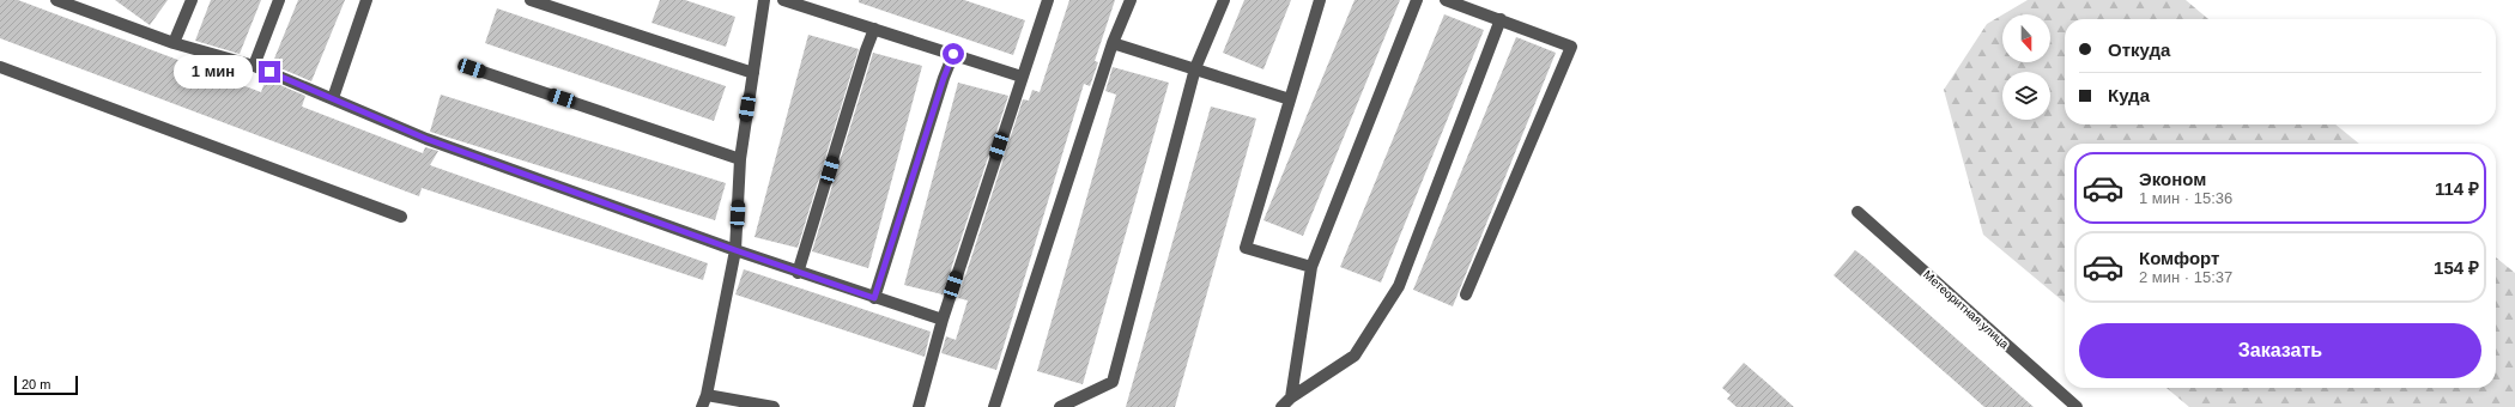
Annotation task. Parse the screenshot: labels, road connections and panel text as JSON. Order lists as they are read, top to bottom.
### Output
{
  "streets": {
    "street": ["Метеоритная улица"]
  },
  "scale_bar": "20 m",
  "north": "bottom",
  "page": {
    "banner": ["Откуда", "Куда"],
    "bubble": "1 мин",
    "list": [
      {
        "name": "Эконом",
        "note": "1 мин · 15:36",
        "value": "114 ₽"
      },
      {
        "name": "Комфорт",
        "note": "2 мин · 15:37",
        "value": "154 ₽"
      }
    ],
    "buttons": "Заказать",
    "scale": "20 m"
  }
}
